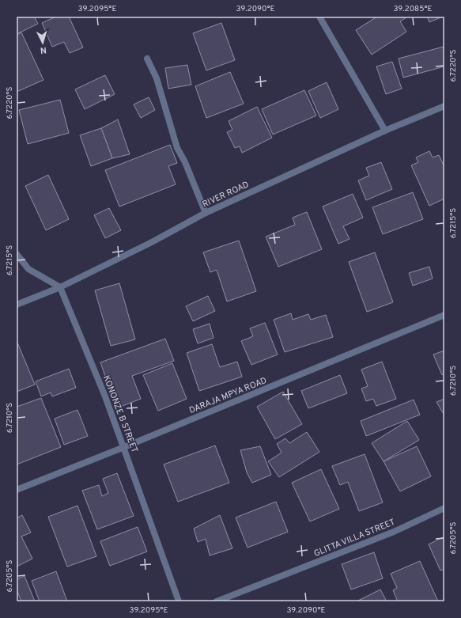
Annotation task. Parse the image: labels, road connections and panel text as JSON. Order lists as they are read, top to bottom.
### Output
{
  "streets": {
    "street": [
      "RIVER ROAD",
      "DARAJA MPYA ROAD",
      "KONONZE B STREET",
      "GLITTA VILLA STREET"
    ]
  },
  "crossings": [
    ["RIVER ROAD", "KONONZE B STREET"],
    ["DARAJA MPYA ROAD", "KONONZE B STREET"]
  ],
  "north": "bottom",
  "coordinates": [
    "39.2095°E",
    "39.2090°E",
    "39.2085°E",
    "6.7220°S",
    "6.7215°S",
    "6.7210°S",
    "6.7205°S"
  ]
}
